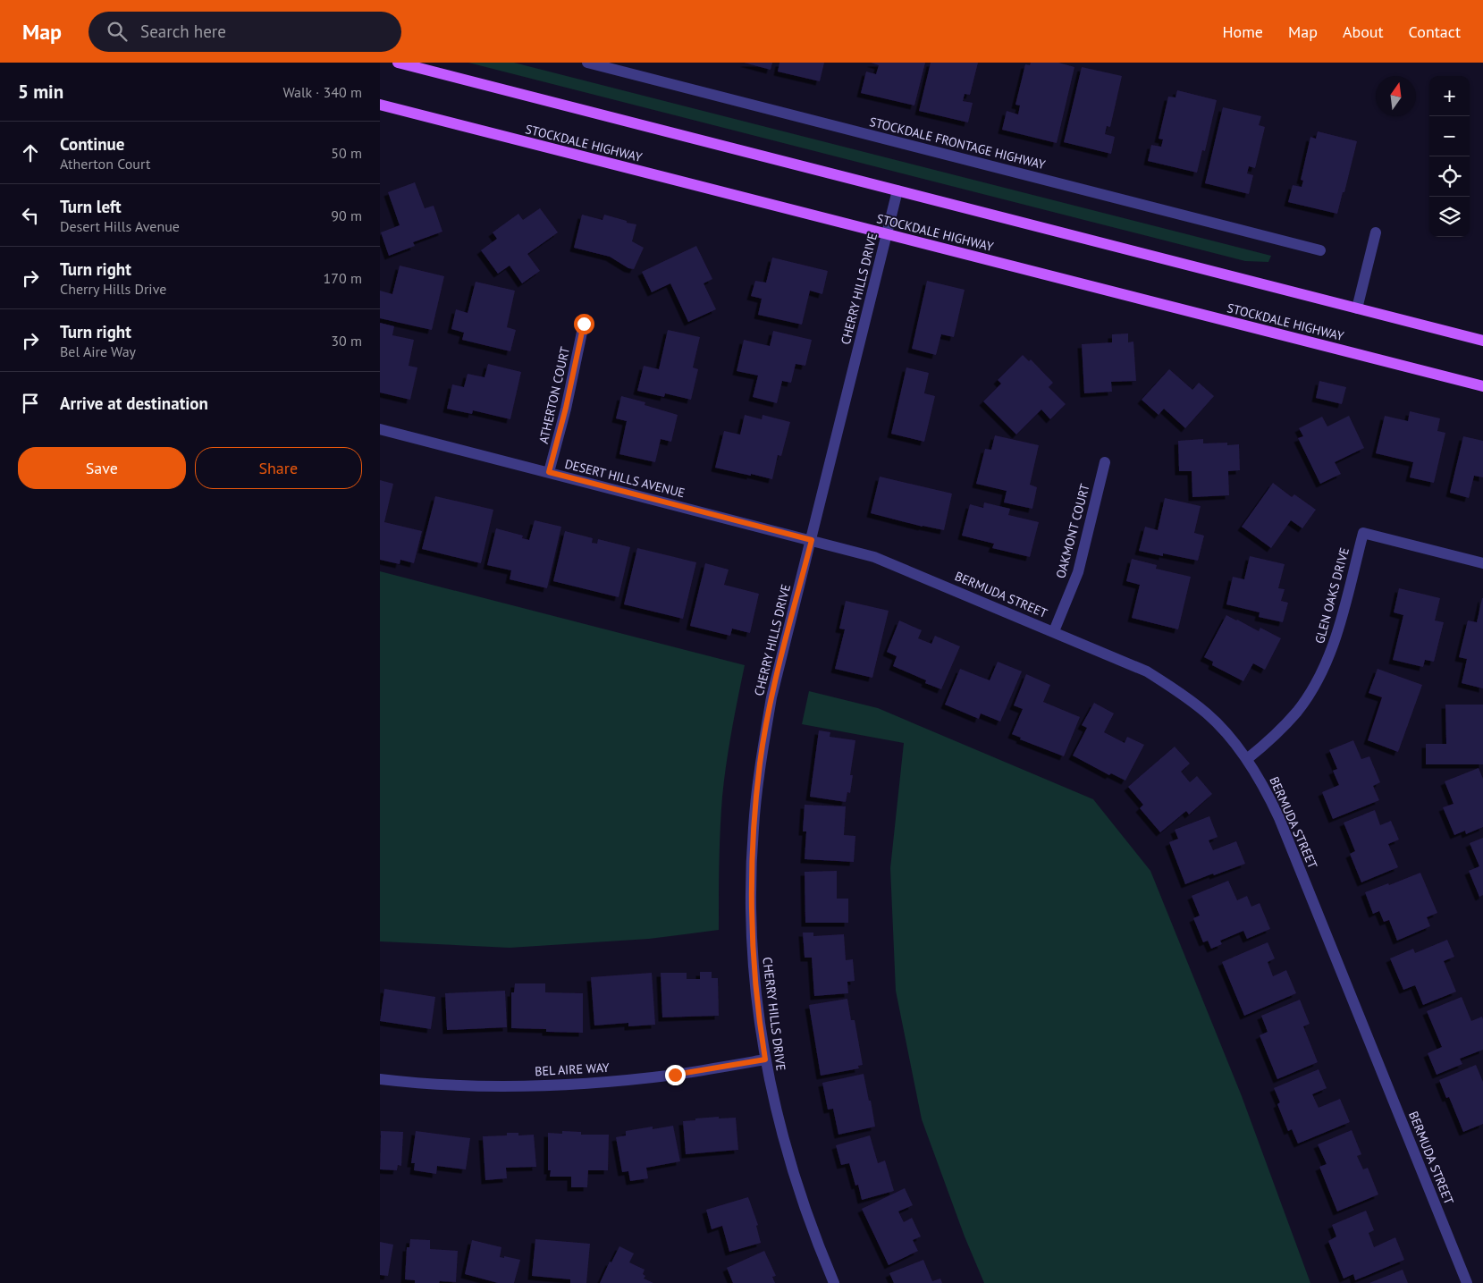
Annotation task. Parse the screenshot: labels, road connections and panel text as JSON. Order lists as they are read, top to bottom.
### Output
{
  "streets": {
    "main road": ["STOCKDALE HIGHWAY"],
    "street": [
      "STOCKDALE FRONTAGE HIGHWAY",
      "CHERRY HILLS DRIVE",
      "ATHERTON COURT",
      "DESERT HILLS AVENUE",
      "OAKMONT COURT",
      "BERMUDA STREET",
      "GLEN OAKS DRIVE",
      "BEL AIRE WAY"
    ]
  },
  "crossings": [
    ["STOCKDALE HIGHWAY", "CHERRY HILLS DRIVE"],
    ["CHERRY HILLS DRIVE", "DESERT HILLS AVENUE"],
    ["CHERRY HILLS DRIVE", "BERMUDA STREET"],
    ["CHERRY HILLS DRIVE", "BEL AIRE WAY"],
    ["ATHERTON COURT", "DESERT HILLS AVENUE"],
    ["DESERT HILLS AVENUE", "BERMUDA STREET"],
    ["OAKMONT COURT", "BERMUDA STREET"],
    ["BERMUDA STREET", "GLEN OAKS DRIVE"]
  ],
  "north": "top",
  "page": {
    "header": "Map",
    "search": "Search here",
    "nav": [
      "Home",
      "Map",
      "About",
      "Contact"
    ],
    "heading": ["5 min", "Walk · 340 m"],
    "map_buttons": ["+", "−"],
    "list": [
      ["Continue", "Atherton Court", "50 m"],
      ["Turn left", "Desert Hills Avenue", "90 m"],
      ["Turn right", "Cherry Hills Drive", "170 m"],
      ["Turn right", "Bel Aire Way", "30 m"],
      "Arrive at destination"
    ],
    "buttons": ["Save", "Share"]
  }
}
